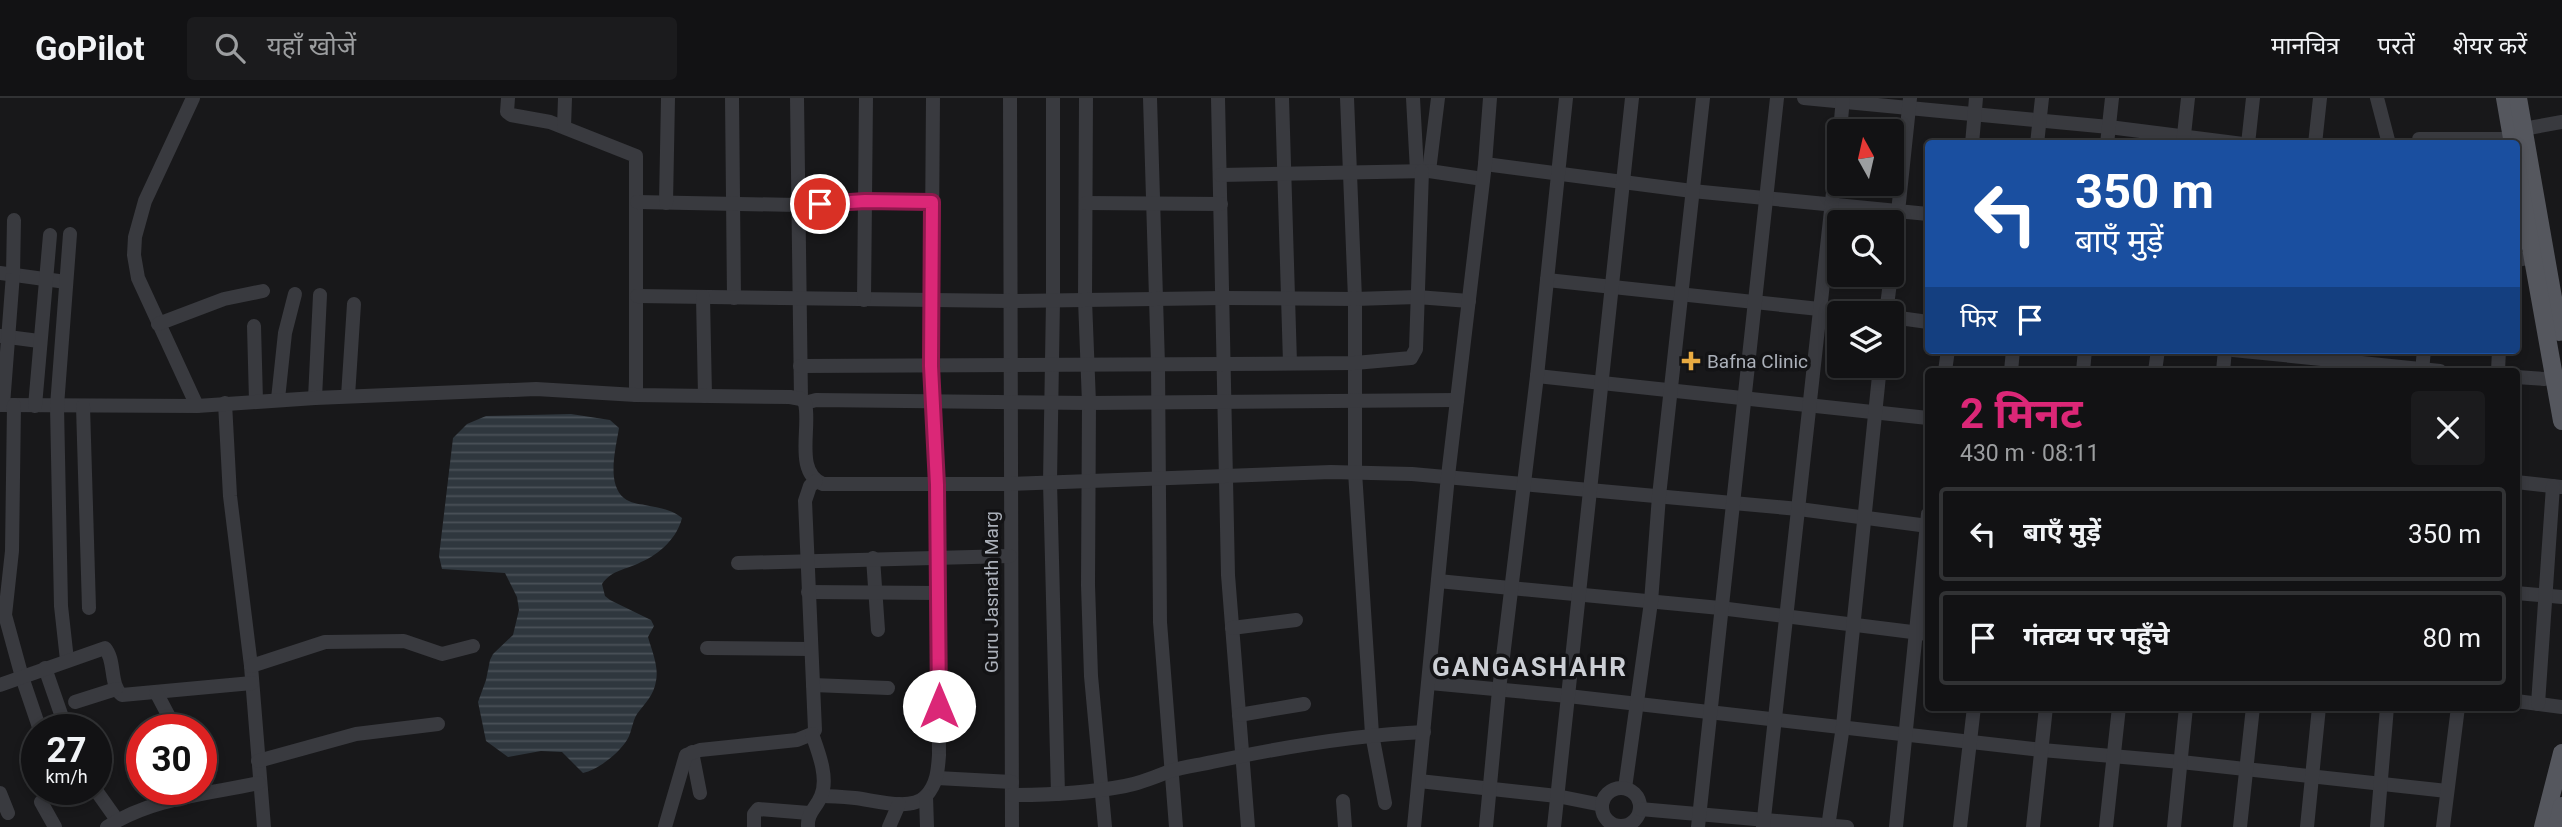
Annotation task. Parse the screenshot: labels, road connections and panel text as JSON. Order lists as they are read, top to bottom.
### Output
{
  "streets": {
    "street": ["Guru Jasnath Marg"]
  },
  "districts": ["GANGASHAHR"],
  "places": {
    "health": ["Bafna Clinic"]
  },
  "north": "top",
  "page": {
    "header": "GoPilot",
    "search": "यहाँ खोजें",
    "nav": ["मानचित्र", "परतें", "शेयर करें"],
    "turn": ["350 m", "बाएँ मुड़ें"],
    "then": "फिर",
    "heading": ["2 मिनट", "430 m · 08:11"],
    "list": [
      {
        "name": "बाएँ मुड़ें",
        "value": "350 m"
      },
      {
        "name": "गंतव्य पर पहुँचे",
        "value": "80 m"
      }
    ],
    "speed": "27 km/h",
    "limit": "30"
  }
}
